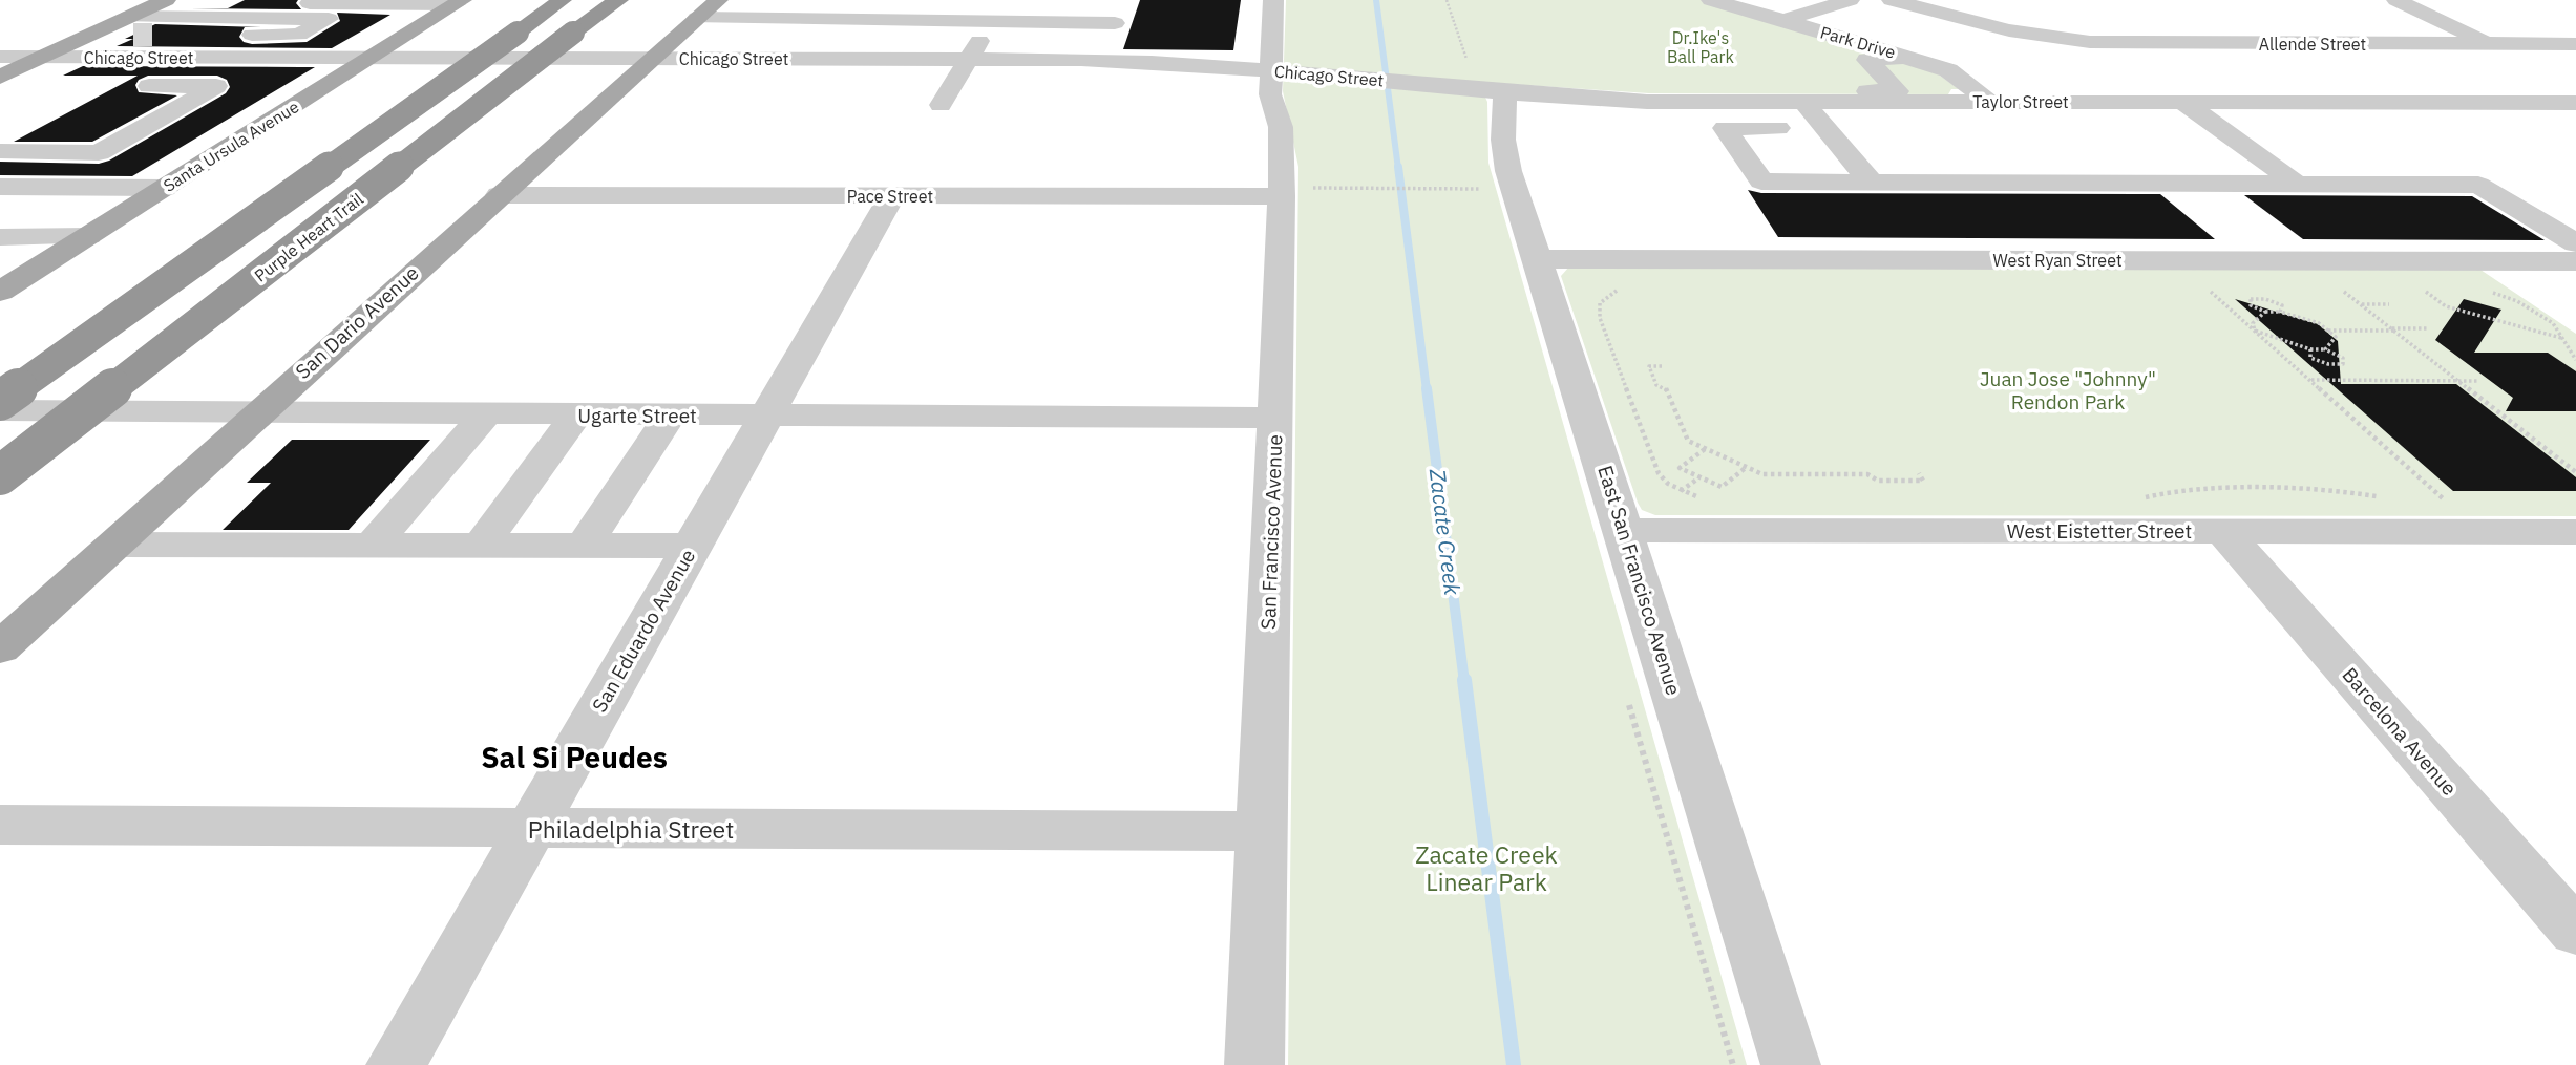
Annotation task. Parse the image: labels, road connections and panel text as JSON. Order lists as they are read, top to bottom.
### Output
{
  "streets": {
    "highway": ["Purple Heart Trail"],
    "main road": ["Santa Ursula Avenue", "San Dario Avenue"],
    "street": [
      "Park Drive",
      "Allende Street",
      "Chicago Street",
      "Taylor Street",
      "Pace Street",
      "West Ryan Street",
      "Ugarte Street",
      "West Eistetter Street",
      "San Francisco Avenue",
      "East San Francisco Avenue",
      "San Eduardo Avenue",
      "Barcelona Avenue",
      "Philadelphia Street"
    ]
  },
  "crossings": [
    ["Park Drive", "Taylor Street"],
    ["Chicago Street", "Taylor Street"],
    ["Chicago Street", "Santa Ursula Avenue"],
    ["Chicago Street", "San Dario Avenue"],
    ["Chicago Street", "San Francisco Avenue"],
    ["Chicago Street", "East San Francisco Avenue"],
    ["Taylor Street", "East San Francisco Avenue"],
    ["Pace Street", "San Dario Avenue"],
    ["Pace Street", "San Francisco Avenue"],
    ["Pace Street", "San Eduardo Avenue"],
    ["West Ryan Street", "East San Francisco Avenue"],
    ["San Dario Avenue", "Ugarte Street"],
    ["Ugarte Street", "San Francisco Avenue"],
    ["Ugarte Street", "San Eduardo Avenue"],
    ["West Eistetter Street", "East San Francisco Avenue"],
    ["West Eistetter Street", "Barcelona Avenue"],
    ["San Francisco Avenue", "Philadelphia Street"],
    ["San Eduardo Avenue", "Philadelphia Street"]
  ],
  "districts": ["Sal Si Peudes"],
  "water": ["Zacate Creek"],
  "parks": ["Dr.Ike's Ball Park", "Juan Jose \"Johnny\" Rendon Park", "Zacate Creek Linear Park"]
}
